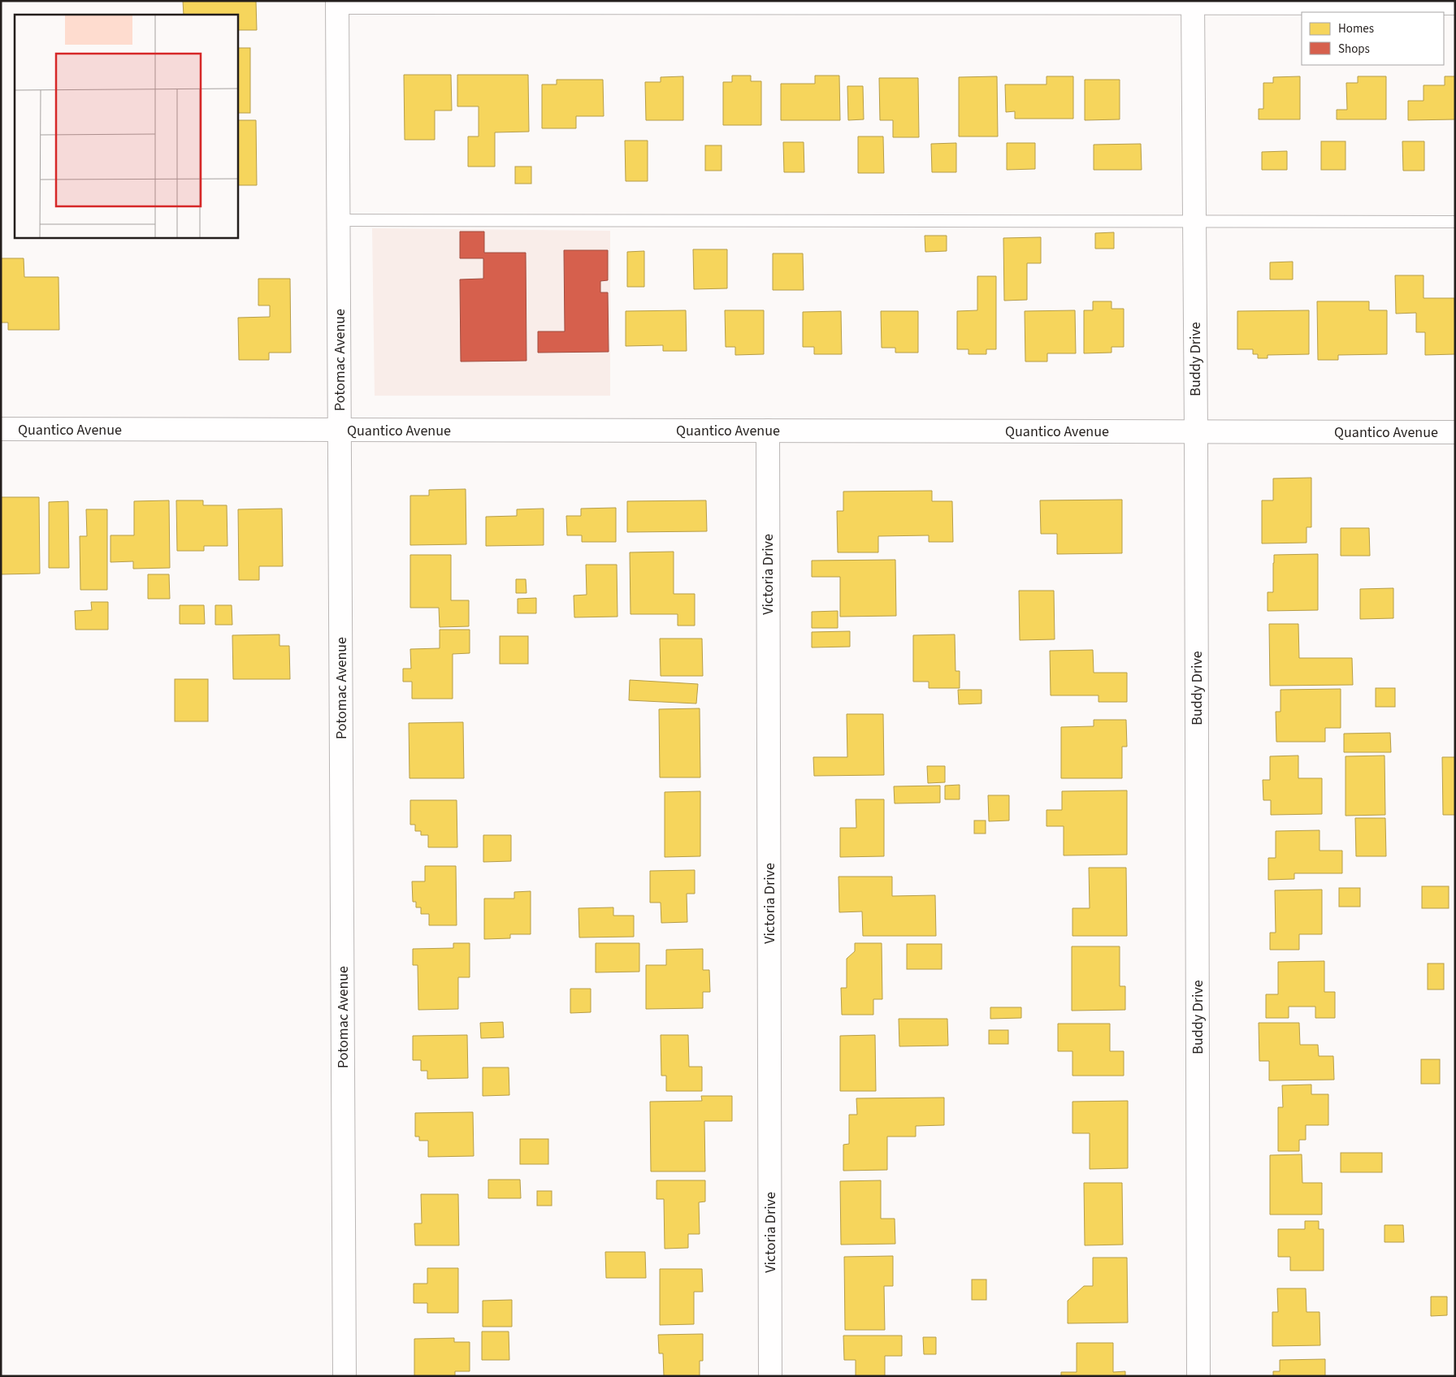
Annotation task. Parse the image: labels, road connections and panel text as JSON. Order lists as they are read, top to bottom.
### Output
{
  "streets": {
    "street": [
      "Buddy Drive",
      "Potomac Avenue",
      "Quantico Avenue",
      "Victoria Drive"
    ]
  },
  "crossings": [
    ["Buddy Drive", "Quantico Avenue"],
    ["Potomac Avenue", "Quantico Avenue"],
    ["Quantico Avenue", "Victoria Drive"]
  ],
  "legend": ["Homes", "Shops"]
}
